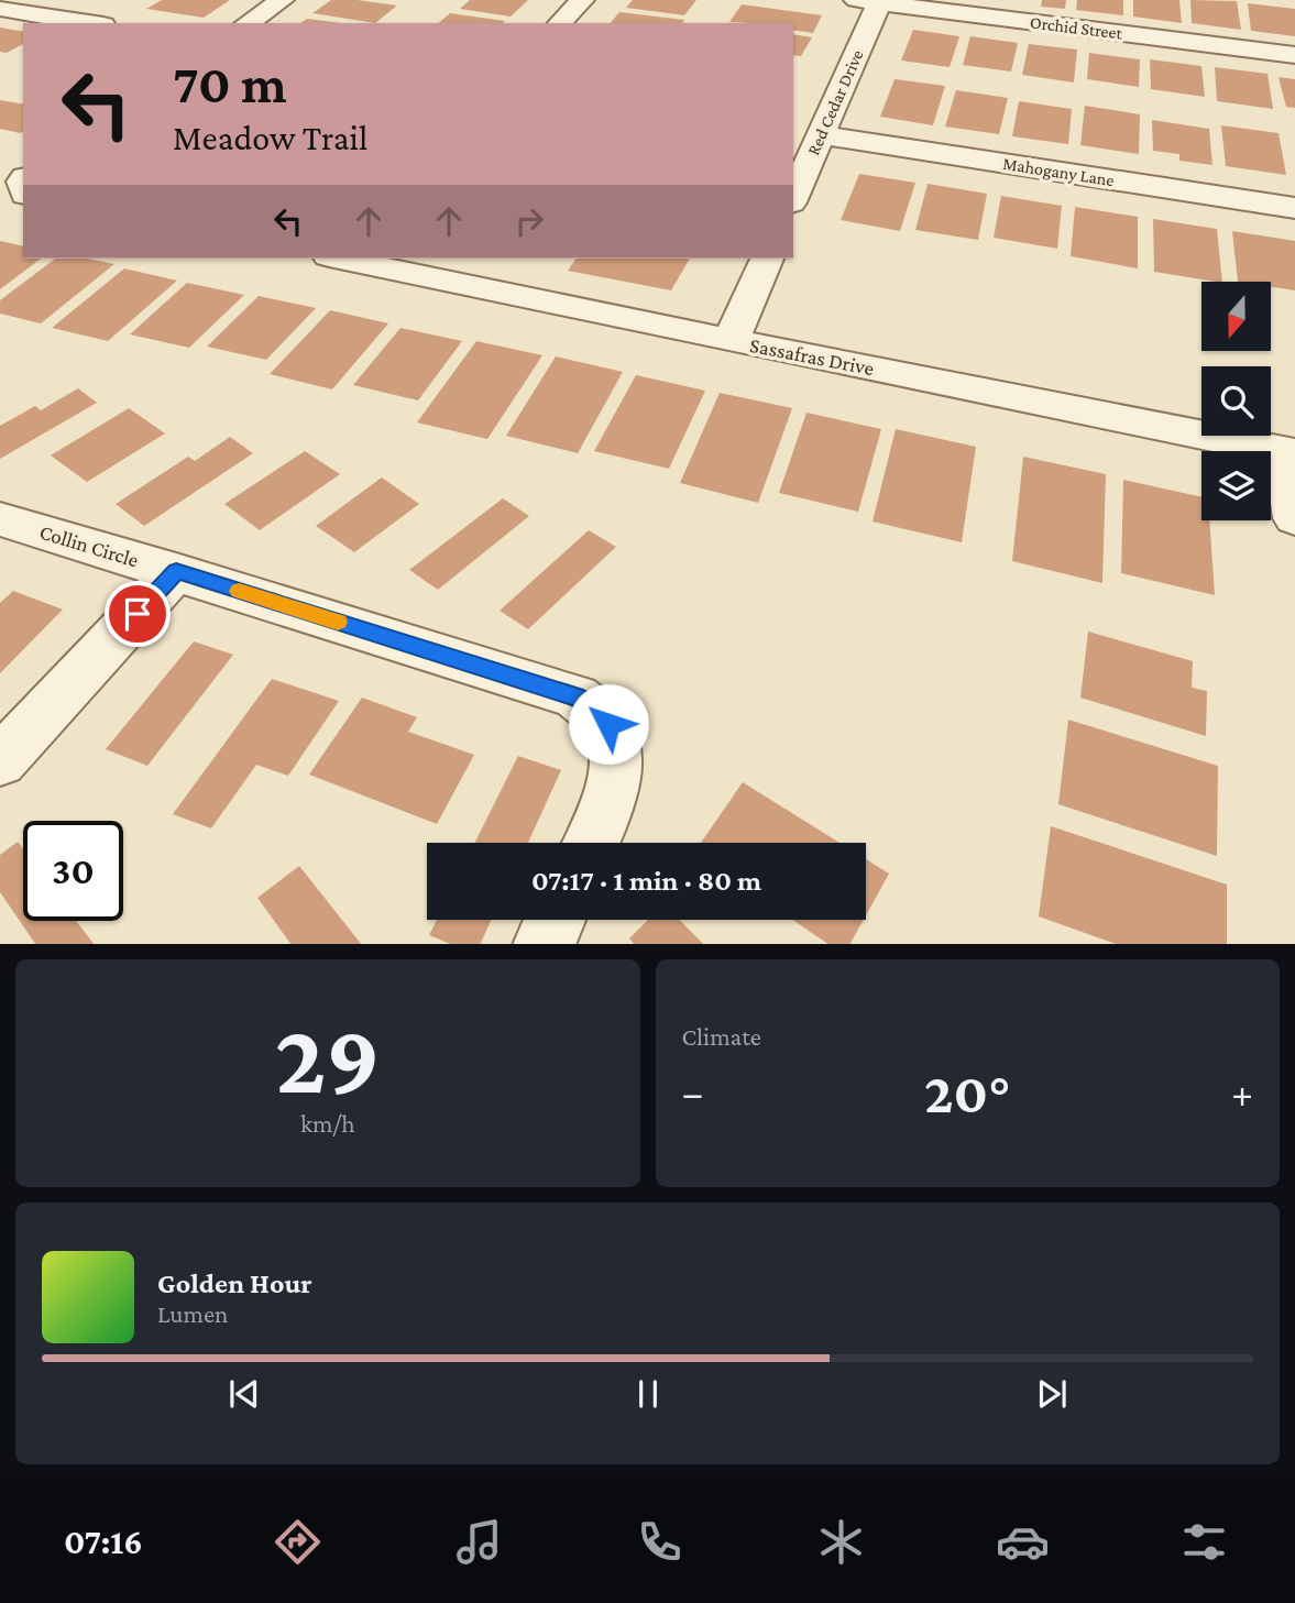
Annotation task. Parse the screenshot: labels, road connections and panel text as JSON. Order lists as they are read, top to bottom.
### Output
{
  "streets": {
    "street": [
      "Orchid Street",
      "Red Cedar Drive",
      "Mahogany Lane",
      "Sassafras Drive",
      "Collin Circle"
    ]
  },
  "crossings": [
    ["Orchid Street", "Red Cedar Drive"],
    ["Red Cedar Drive", "Mahogany Lane"]
  ],
  "north": "bottom",
  "page": {
    "turn": ["70 m", "Meadow Trail"],
    "limit": "30",
    "trip": "07:17 · 1 min · 80 m",
    "tile": [
      ["29", "km/h"],
      "Climate"
    ],
    "heat": ["−", "20°", "+"],
    "song": ["Golden Hour", "Lumen"],
    "tabs": "07:16"
  }
}
